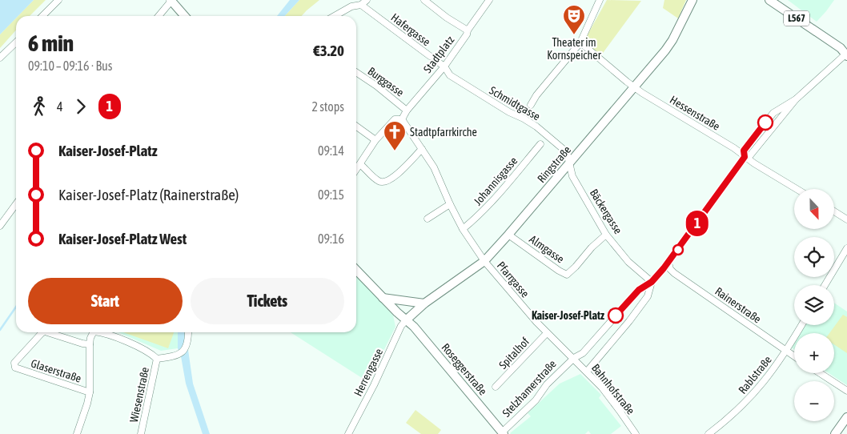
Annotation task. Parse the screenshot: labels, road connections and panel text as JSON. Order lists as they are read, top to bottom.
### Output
{
  "streets": {
    "main road": ["L567", "Ringstraße", "Roseggerstraße"],
    "street": [
      "Hafergasse",
      "Stadtplatz",
      "Burggasse",
      "Schmidtgasse",
      "Hessenstraße",
      "Johannisgasse",
      "Bäckergasse",
      "Almgasse",
      "Pfarrgasse",
      "Rainerstraße",
      "Spitalhof",
      "Glaserstraße",
      "Herrengasse",
      "Rablstraße",
      "Stelzhamerstraße",
      "Bahnhofstraße",
      "Wiesenstraße"
    ]
  },
  "crossings": [
    ["Stadtplatz", "Burggasse"],
    ["Stadtplatz", "Schmidtgasse"],
    ["Stadtplatz", "Pfarrgasse"],
    ["Schmidtgasse", "Ringstraße"],
    ["Schmidtgasse", "Bäckergasse"],
    ["Hessenstraße", "Ringstraße"],
    ["Ringstraße", "Bäckergasse"],
    ["Ringstraße", "Almgasse"],
    ["Ringstraße", "Pfarrgasse"],
    ["Ringstraße", "Roseggerstraße"],
    ["Ringstraße", "Herrengasse"],
    ["Johannisgasse", "Pfarrgasse"],
    ["Bäckergasse", "Almgasse"],
    ["Pfarrgasse", "Spitalhof"],
    ["Pfarrgasse", "Stelzhamerstraße"],
    ["Pfarrgasse", "Bahnhofstraße"],
    ["Rainerstraße", "Rablstraße"],
    ["Roseggerstraße", "Herrengasse"],
    ["Roseggerstraße", "Stelzhamerstraße"],
    ["Stelzhamerstraße", "Bahnhofstraße"]
  ],
  "places": {
    "theatre": ["Theater im Kornspeicher"],
    "church": ["Stadtpfarrkirche"],
    "other": ["Kaiser-Josef-Platz"]
  },
  "lines": ["bus line 1"],
  "north": "bottom",
  "page": {
    "on_map": "1",
    "heading": ["6 min", "09:10 – 09:16 · Bus", "€3.20"],
    "legs": ["4", "1", "2 stops"],
    "list": [
      {
        "name": "Kaiser-Josef-Platz",
        "value": "09:14"
      },
      {
        "name": "Kaiser-Josef-Platz (Rainerstraße)",
        "value": "09:15"
      },
      {
        "name": "Kaiser-Josef-Platz West",
        "value": "09:16"
      }
    ],
    "map_buttons": ["+", "−"],
    "buttons": ["Start", "Tickets"]
  }
}
